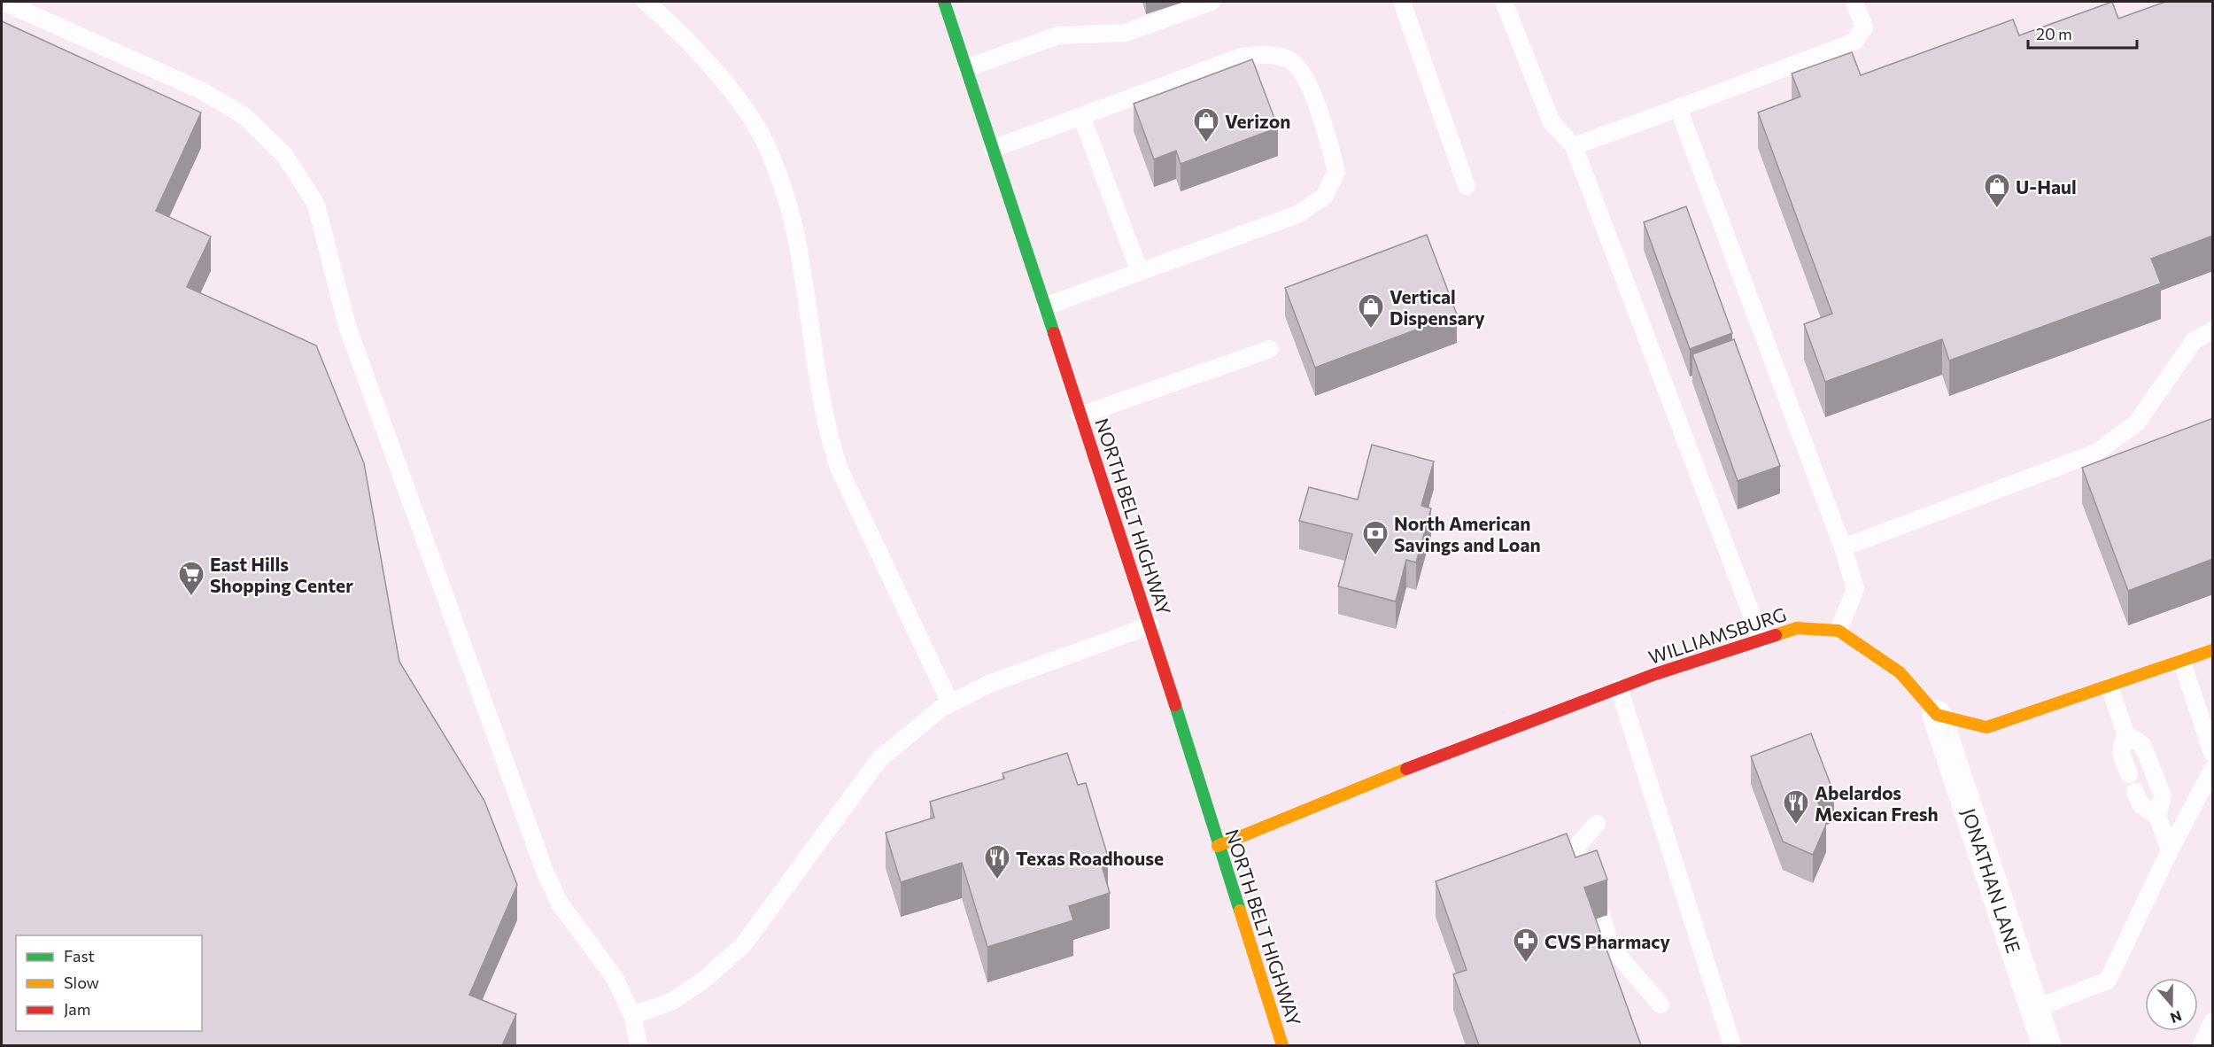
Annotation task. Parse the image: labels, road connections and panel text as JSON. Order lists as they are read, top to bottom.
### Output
{
  "streets": {
    "main road": ["NORTH BELT HIGHWAY", "WILLIAMSBURG"],
    "street": ["JONATHAN LANE"]
  },
  "crossings": [
    ["NORTH BELT HIGHWAY", "WILLIAMSBURG"]
  ],
  "places": {
    "shop": ["Verizon", "U-Haul", "Vertical Dispensary"],
    "bank": ["North American Savings and Loan"],
    "supermarket": ["East Hills Shopping Center"],
    "restaurant": ["Abelardos Mexican Fresh", "Texas Roadhouse"],
    "pharmacy": ["CVS Pharmacy"]
  },
  "legend": ["Fast", "Slow", "Jam"],
  "scale_bar": "20 m",
  "north": "bottom"
}
